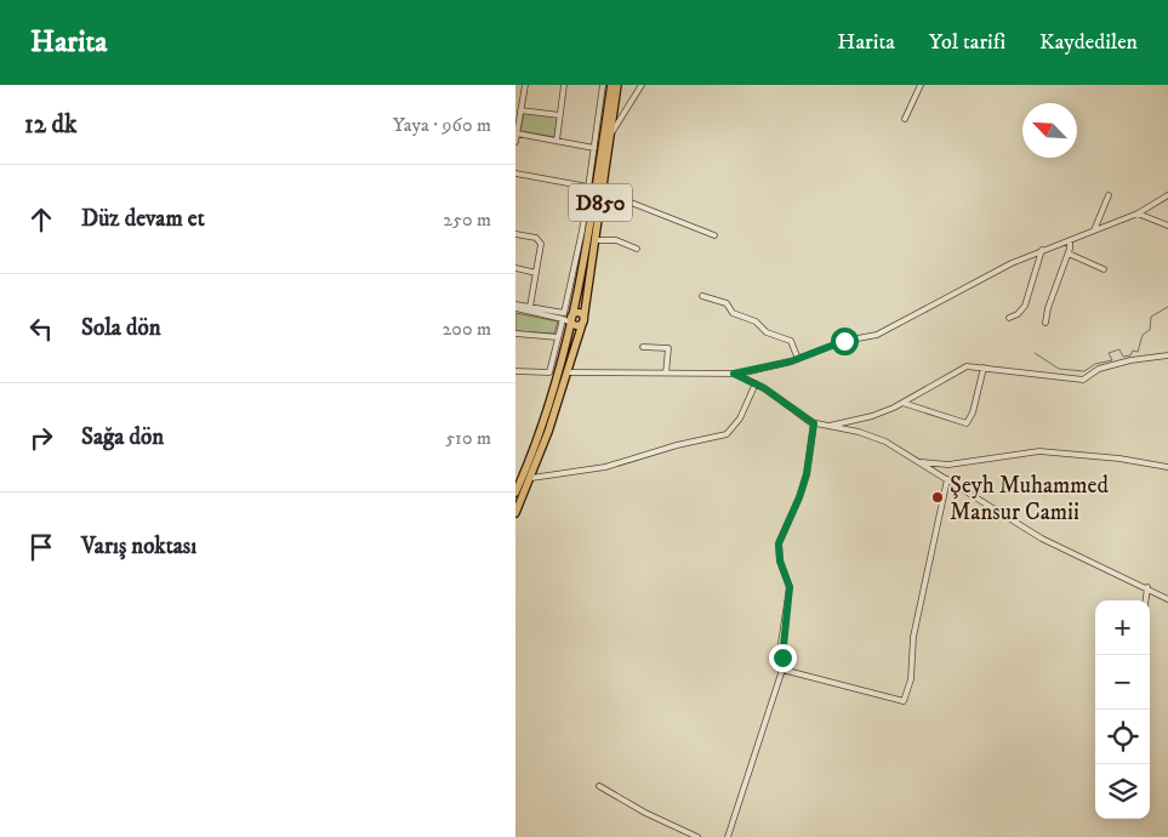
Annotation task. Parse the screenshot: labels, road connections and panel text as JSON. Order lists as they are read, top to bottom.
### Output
{
  "streets": {
    "highway": ["D850"]
  },
  "places": ["Şeyh Muhammed Mansur Camii"],
  "north": "top left",
  "page": {
    "header": "Harita",
    "nav": ["Harita", "Yol tarifi", "Kaydedilen"],
    "heading": ["12 dk", "Yaya · 960 m"],
    "list": [
      ["Düz devam et", "250 m"],
      ["Sola dön", "200 m"],
      ["Sağa dön", "510 m"],
      "Varış noktası"
    ],
    "map_buttons": ["+", "−"]
  }
}
